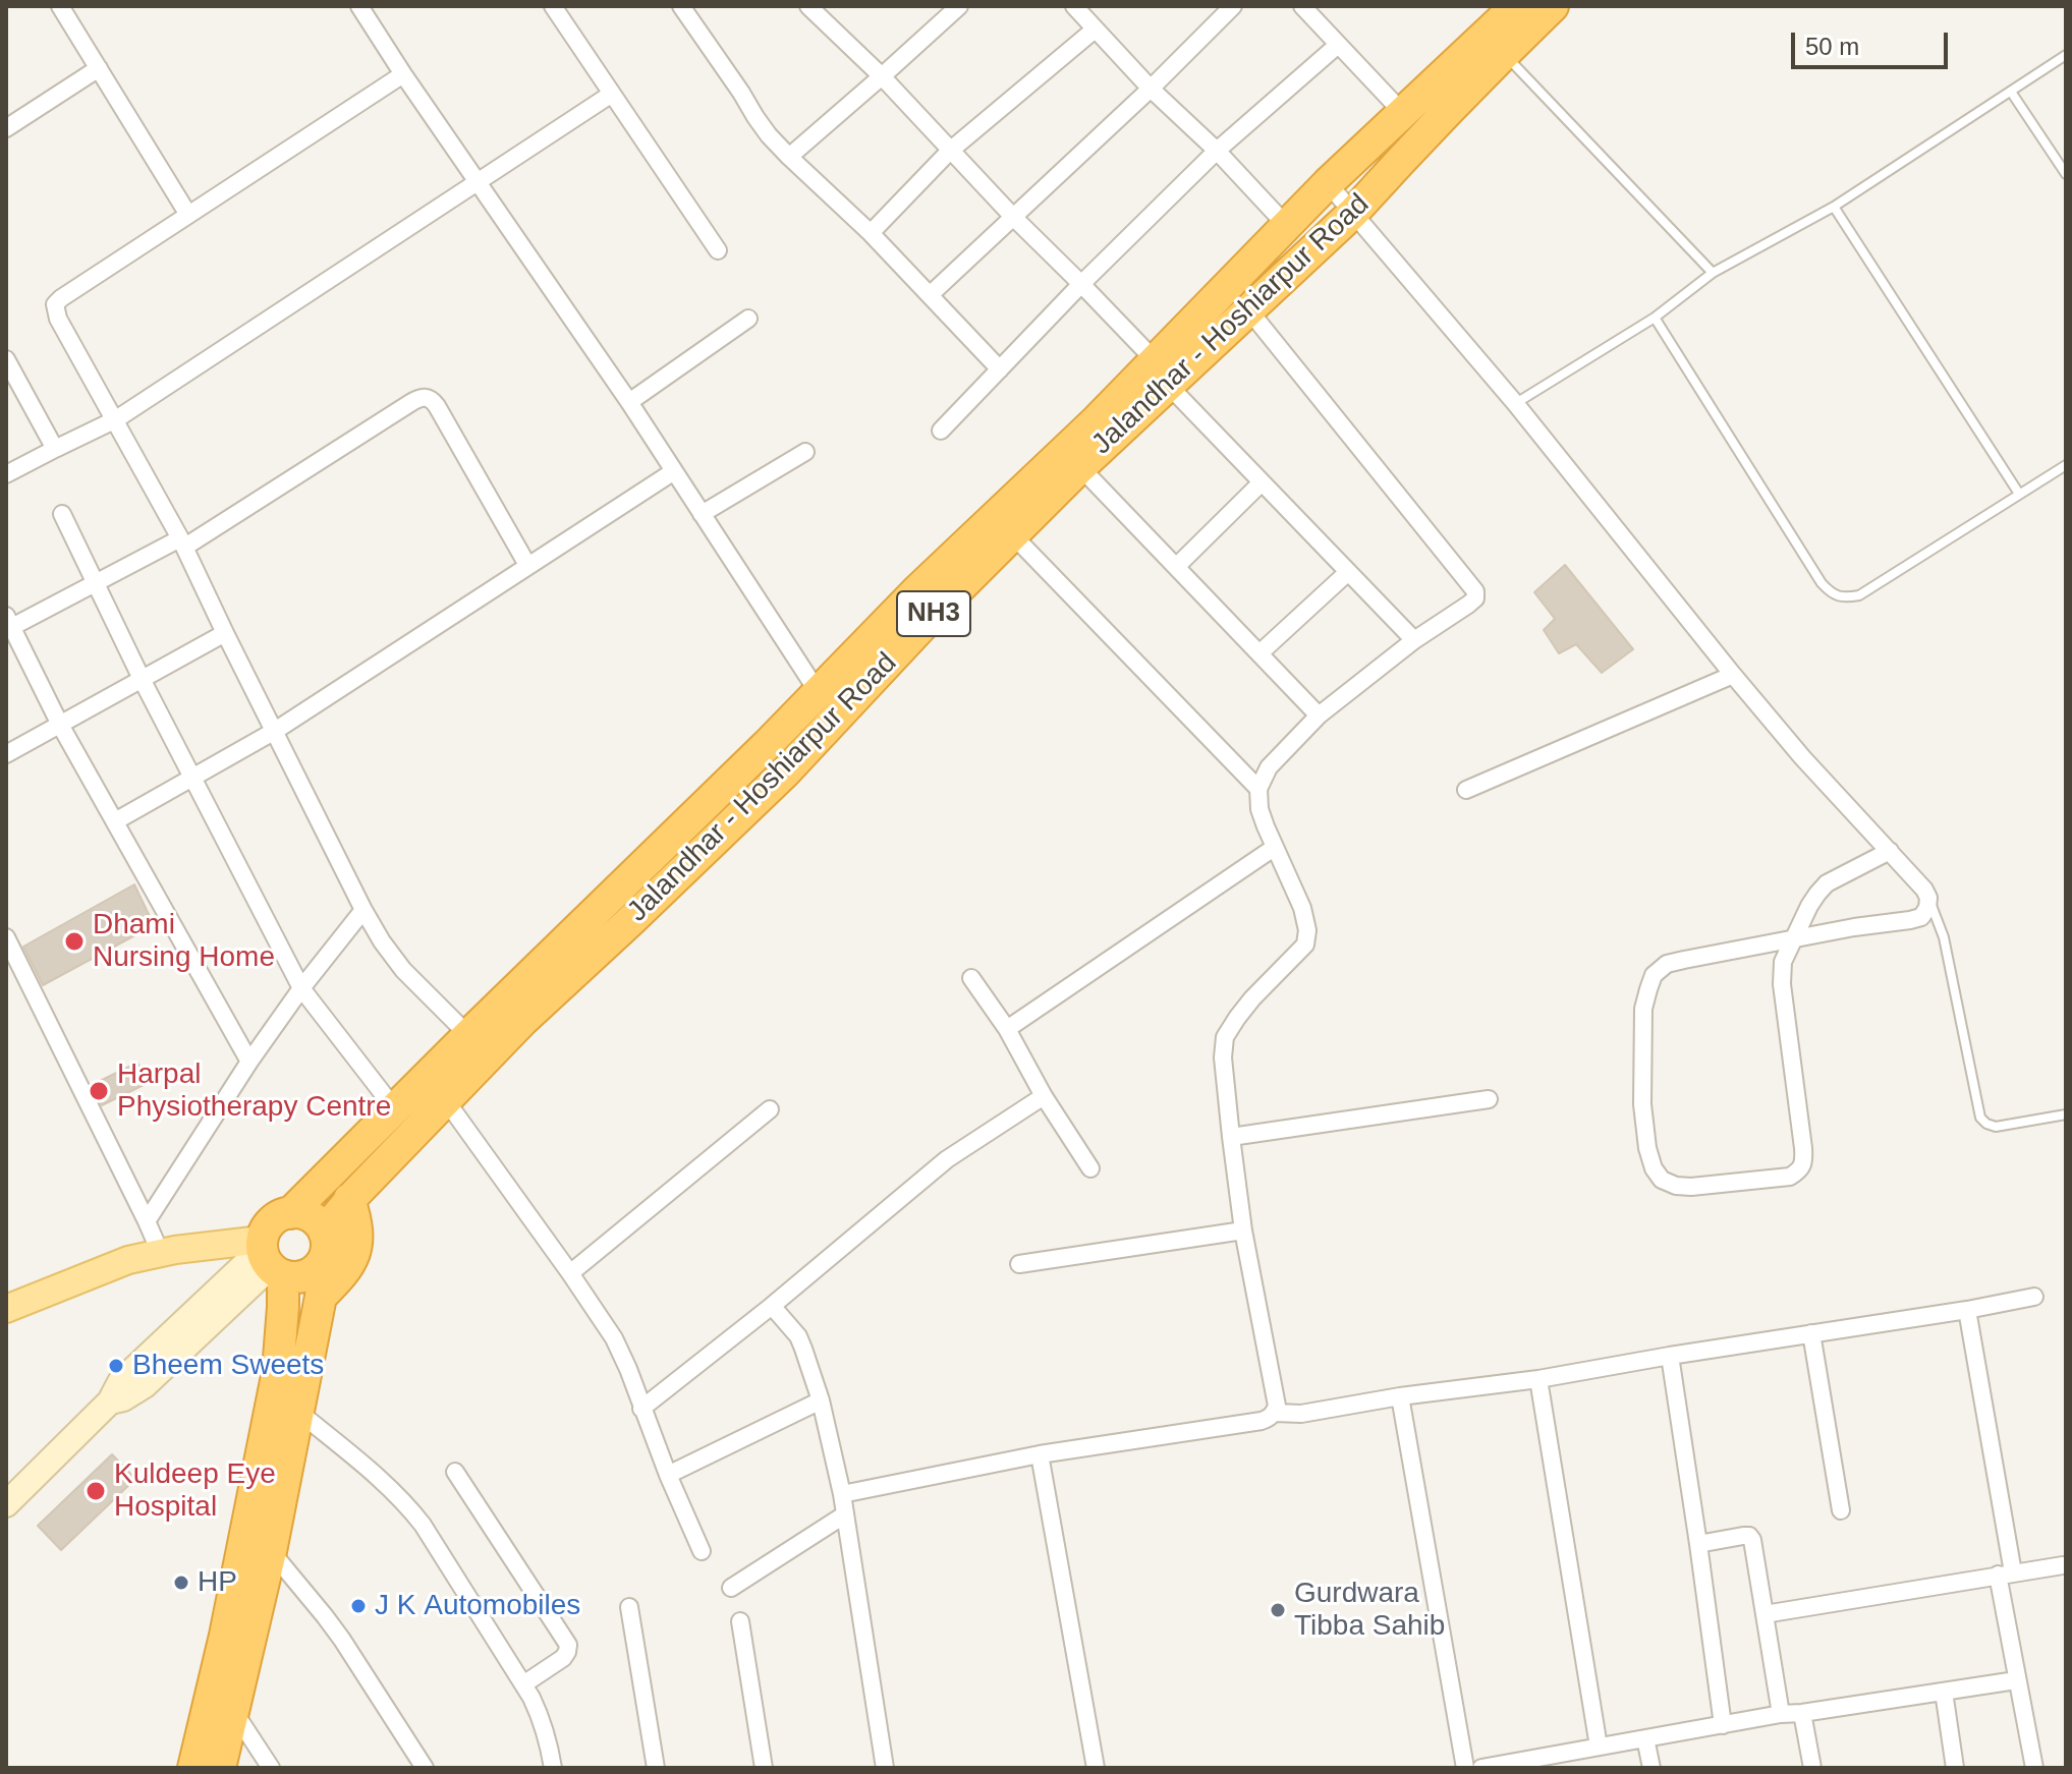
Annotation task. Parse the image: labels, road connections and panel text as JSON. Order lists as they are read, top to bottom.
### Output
{
  "streets": {
    "highway": ["Jalandhar - Hoshiarpur Road", "NH3"]
  },
  "crossings": [
    ["Jalandhar - Hoshiarpur Road", "NH3"]
  ],
  "places": [
    "Dhami Nursing Home",
    "Harpal Physiotherapy Centre",
    "Bheem Sweets",
    "Kuldeep Eye Hospital",
    "HP",
    "J K Automobiles",
    "Gurdwara Tibba Sahib"
  ],
  "scale_bar": "50 m"
}
